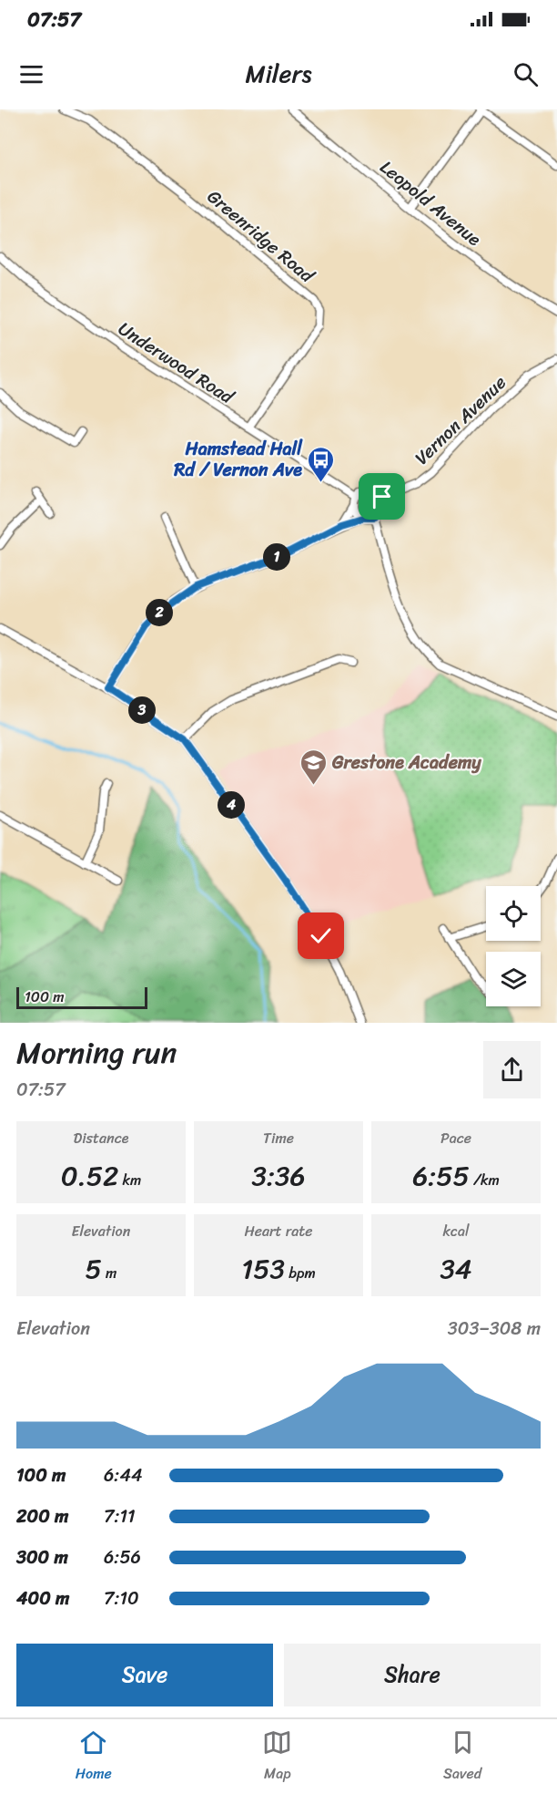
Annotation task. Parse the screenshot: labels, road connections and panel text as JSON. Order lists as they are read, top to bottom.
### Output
{
  "streets": {
    "street": [
      "Leopold Avenue",
      "Greenridge Road",
      "Underwood Road",
      "Vernon Avenue"
    ]
  },
  "crossings": [
    ["Greenridge Road", "Underwood Road"],
    ["Underwood Road", "Vernon Avenue"]
  ],
  "places": {
    "bus stop": ["Hamstead Hall Rd / Vernon Ave"],
    "school or university": ["Grestone Academy"]
  },
  "scale_bar": "100 m",
  "page": {
    "status": "07:57",
    "header": "Milers",
    "pins": [
      "1",
      "2",
      "3",
      "4"
    ],
    "scale": "100 m",
    "heading": ["Morning run", "07:57"],
    "stats": [
      ["Distance", "0.52 km"],
      ["Time", "3:36"],
      ["Pace", "6:55 /km"],
      ["Elevation", "5 m"],
      ["Heart rate", "153 bpm"],
      ["kcal", "34"]
    ],
    "chart": ["Elevation", "303–308 m"],
    "list": [
      {
        "name": "100 m",
        "note": "6:44"
      },
      {
        "name": "200 m",
        "note": "7:11"
      },
      {
        "name": "300 m",
        "note": "6:56"
      },
      {
        "name": "400 m",
        "note": "7:10"
      }
    ],
    "buttons": ["Save", "Share"],
    "tabs": ["Home", "Map", "Saved"]
  }
}
